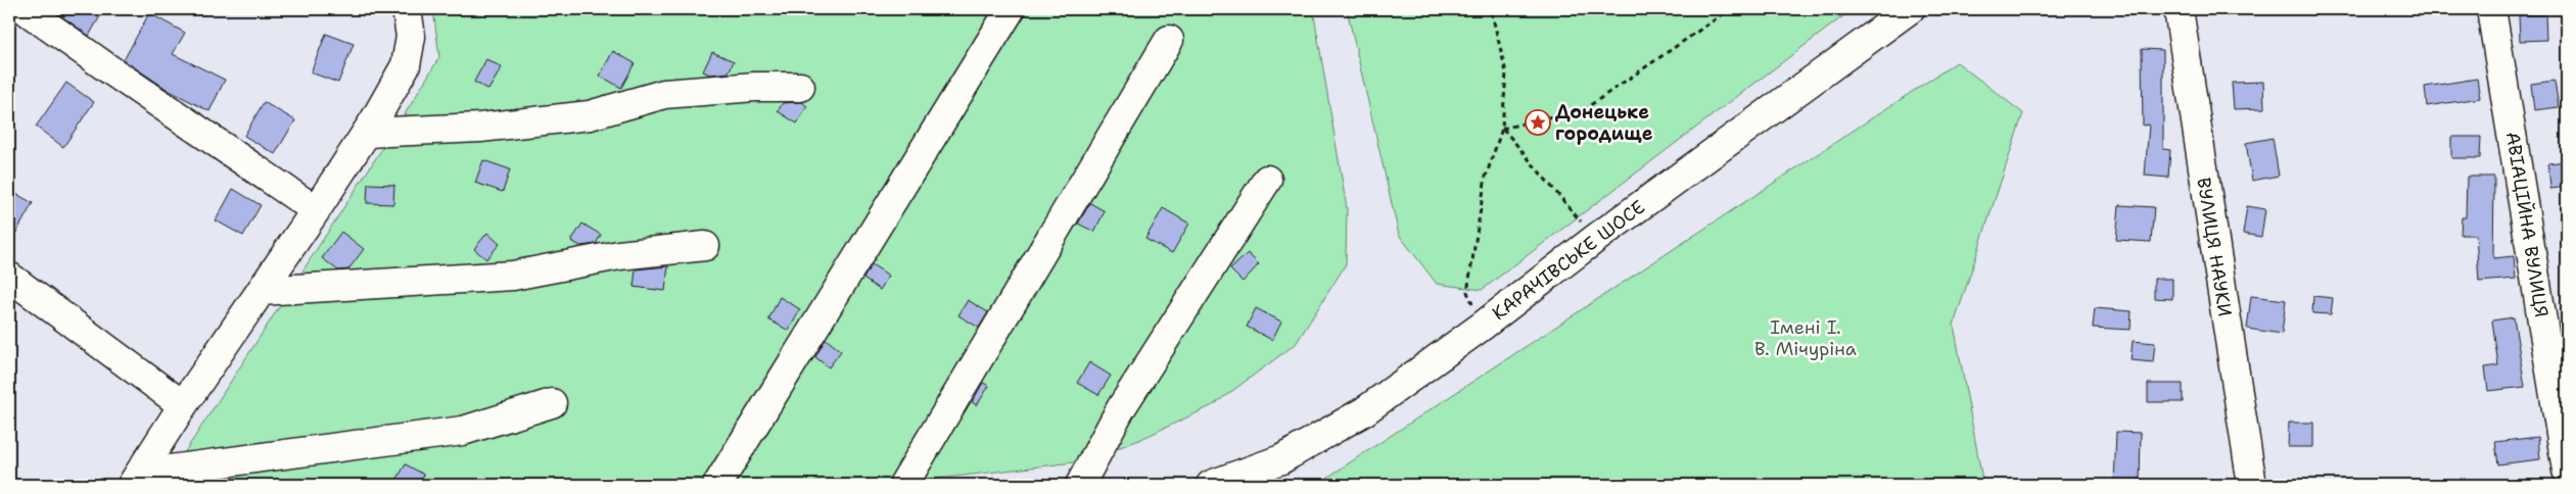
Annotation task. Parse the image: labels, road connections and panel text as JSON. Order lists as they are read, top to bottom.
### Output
{
  "streets": {
    "street": ["АВІАЦІЙНА ВУЛИЦЯ", "ВУЛИЦЯ НАУКИ", "КАРАЧІВСЬКЕ ШОСЕ"]
  },
  "parks": ["Імені І. В. Мічуріна"],
  "places": {
    "place": ["Донецьке городище"]
  }
}
